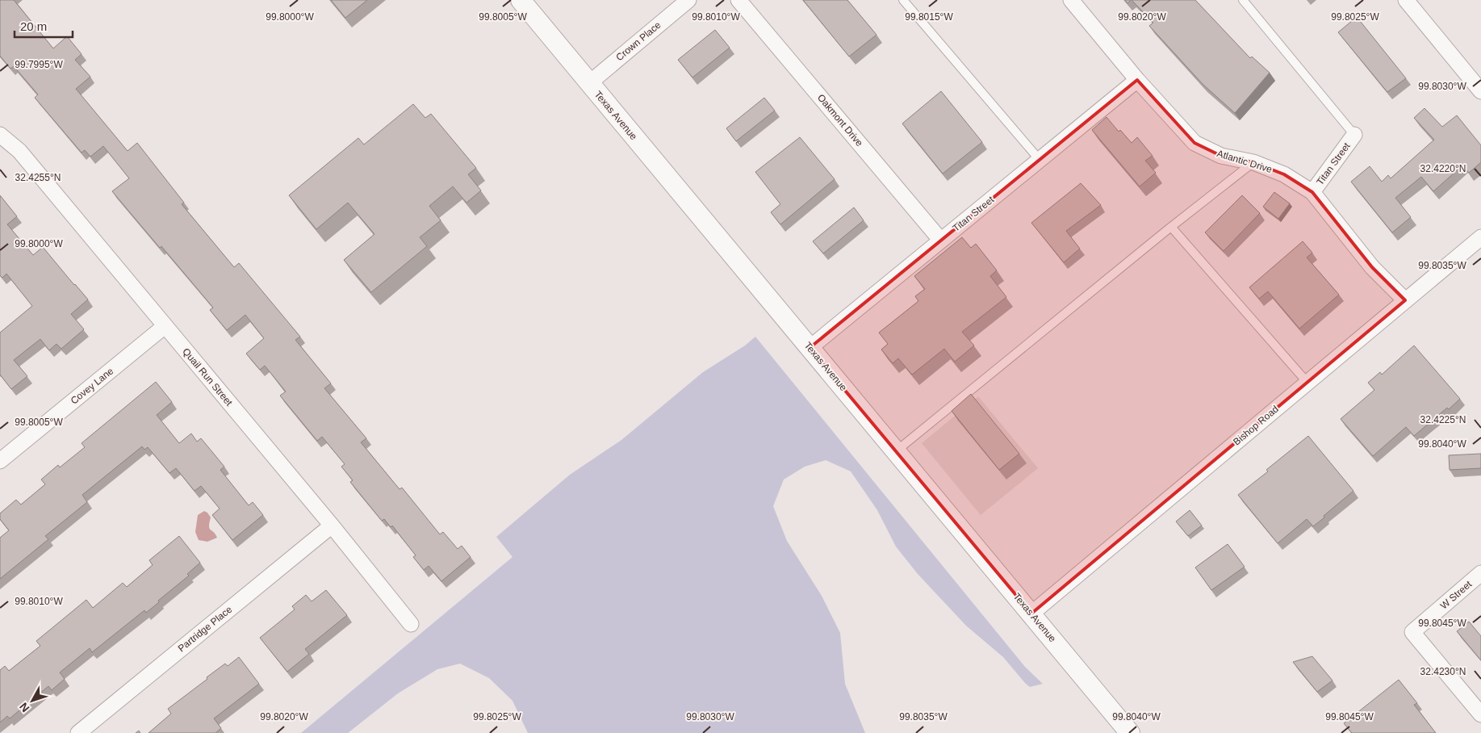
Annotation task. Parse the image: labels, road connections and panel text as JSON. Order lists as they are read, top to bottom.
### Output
{
  "streets": {
    "street": [
      "Crown Place",
      "Texas Avenue",
      "Oakmont Drive",
      "Atlantic Drive",
      "Titan Street",
      "Quail Run Street",
      "Covey Lane",
      "Bishop Road",
      "W Street",
      "Partridge Place"
    ]
  },
  "crossings": [
    ["Crown Place", "Texas Avenue"],
    ["Texas Avenue", "Titan Street"],
    ["Texas Avenue", "Bishop Road"],
    ["Oakmont Drive", "Titan Street"],
    ["Atlantic Drive", "Titan Street"],
    ["Atlantic Drive", "Bishop Road"],
    ["Quail Run Street", "Covey Lane"],
    ["Quail Run Street", "Partridge Place"]
  ],
  "scale_bar": "20 m",
  "north": "bottom left",
  "coordinates": [
    "99.8025°W",
    "99.8000°W",
    "99.8005°W",
    "99.8010°W",
    "99.8015°W",
    "99.8020°W",
    "99.7995°W",
    "99.8030°W",
    "32.4220°N",
    "32.4255°N",
    "99.8035°W",
    "32.4225°N",
    "99.8040°W",
    "99.8045°W",
    "32.4230°N"
  ]
}
